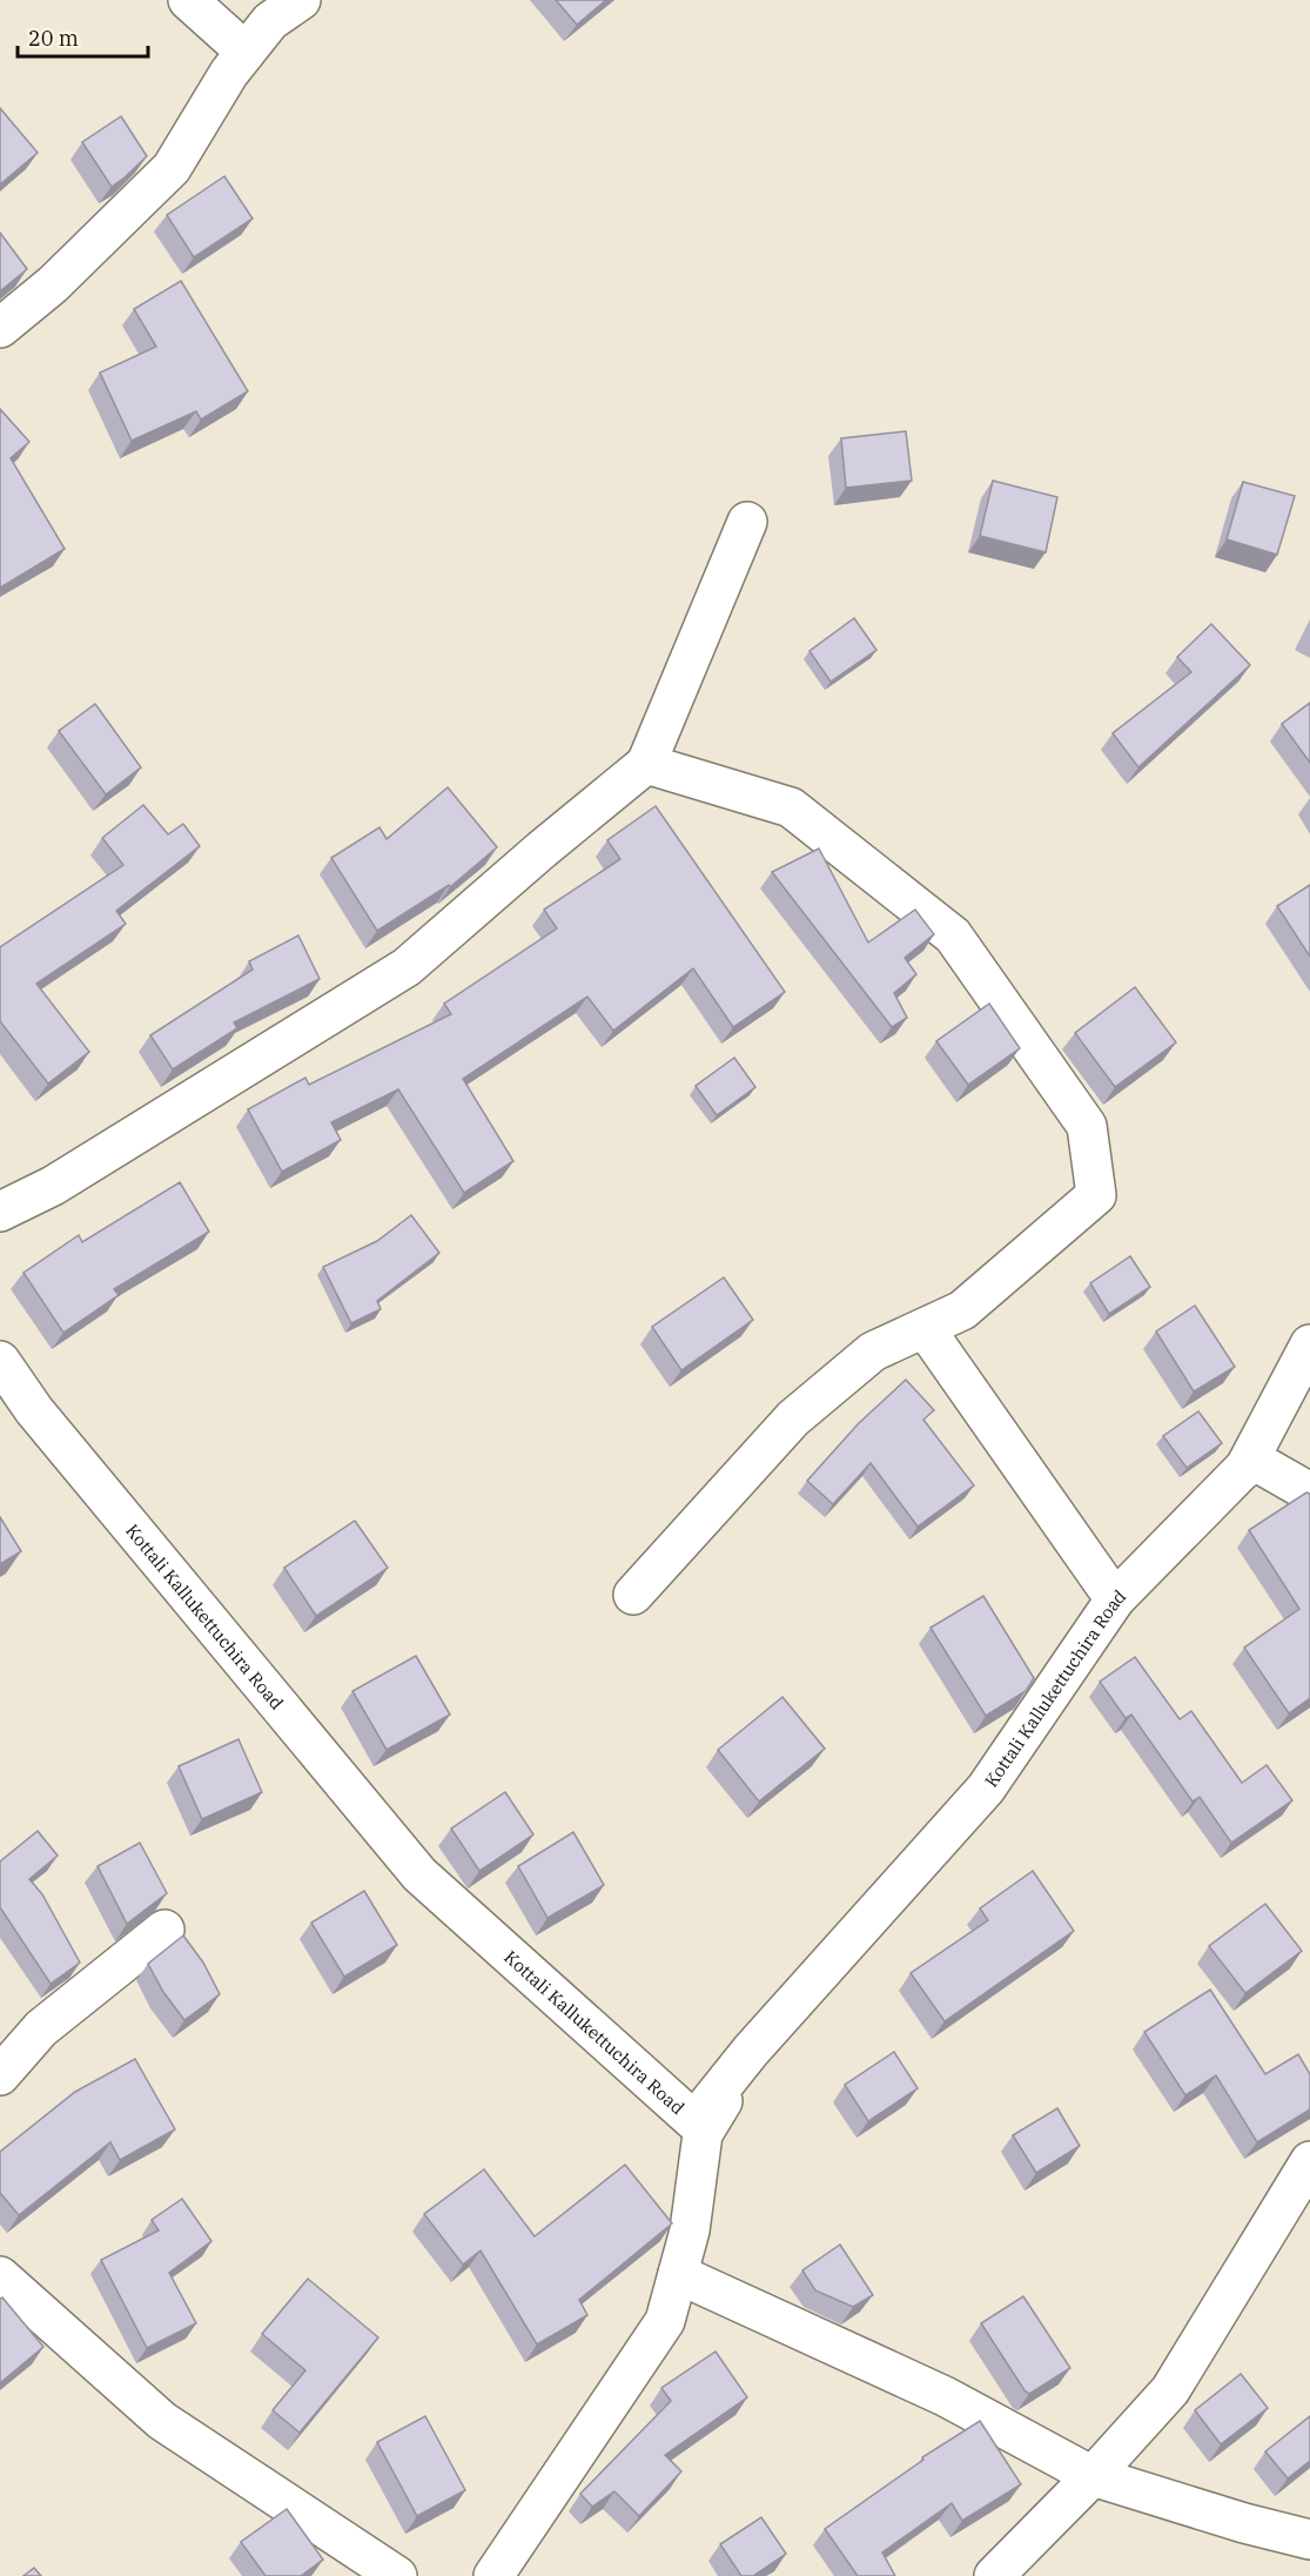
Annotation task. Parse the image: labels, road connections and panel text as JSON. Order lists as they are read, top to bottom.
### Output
{
  "streets": {
    "street": ["Kottali Kallukettuchira Road"]
  },
  "scale_bar": "20 m"
}
